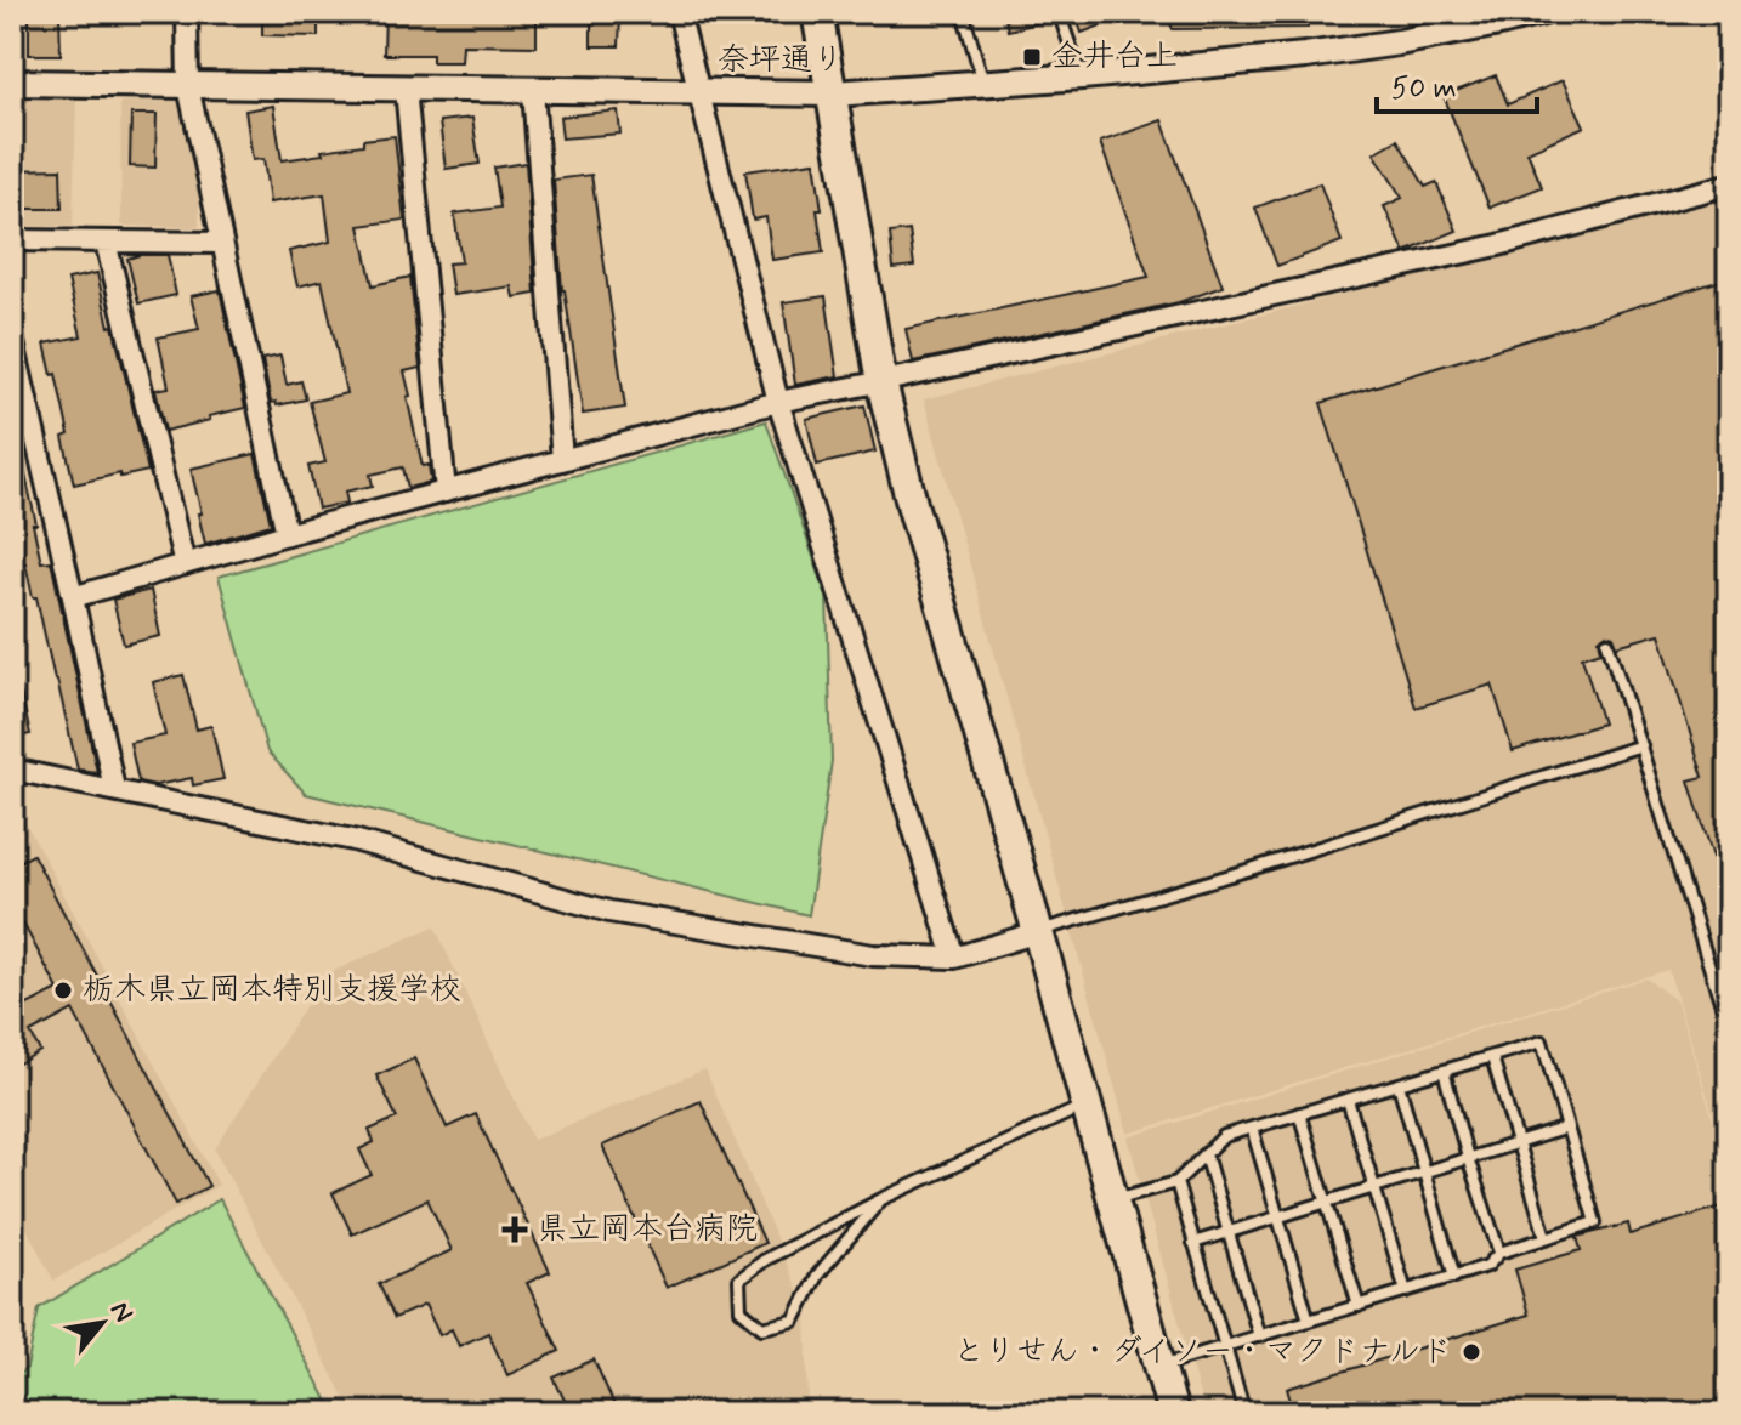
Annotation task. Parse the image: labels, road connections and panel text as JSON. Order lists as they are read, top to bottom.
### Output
{
  "streets": {
    "street": ["奈坪通り"]
  },
  "places": {
    "transit": ["金井台上"],
    "other": ["栃木県立岡本特別支援学校", "とりせん・ダイソー・マクドナルド"],
    "health": ["県立岡本台病院"]
  },
  "scale_bar": "50 m",
  "north": "top right"
}
